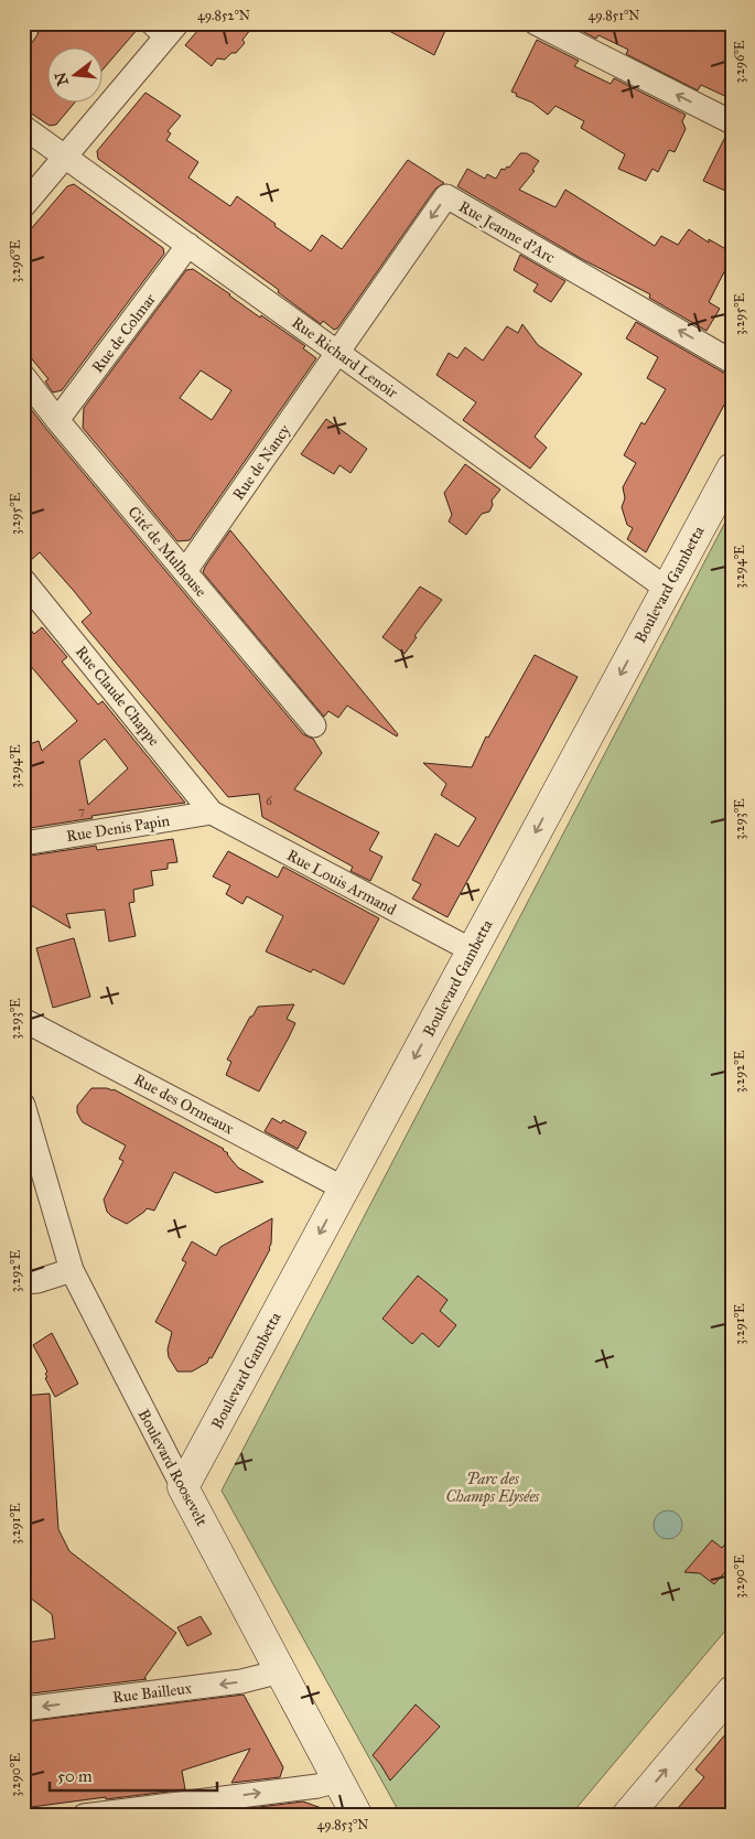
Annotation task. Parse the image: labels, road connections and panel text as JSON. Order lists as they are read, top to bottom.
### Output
{
  "streets": {
    "main road": ["Boulevard Gambetta", "Boulevard Roosevelt"],
    "street": [
      "Rue Jeanne d'Arc",
      "Rue de Colmar",
      "Rue Richard Lenoir",
      "Rue de Nancy",
      "Cité de Mulhouse",
      "Rue Claude Chappe",
      "Rue Denis Papin",
      "Rue Louis Armand",
      "Rue des Ormeaux",
      "Rue Bailleux"
    ]
  },
  "crossings": [
    ["Rue Jeanne d'Arc", "Rue Richard Lenoir"],
    ["Rue Jeanne d'Arc", "Rue de Nancy"],
    ["Rue de Colmar", "Rue Richard Lenoir"],
    ["Rue de Colmar", "Cité de Mulhouse"],
    ["Rue Richard Lenoir", "Rue de Nancy"],
    ["Rue Richard Lenoir", "Boulevard Gambetta"],
    ["Rue de Nancy", "Cité de Mulhouse"],
    ["Boulevard Gambetta", "Rue Louis Armand"],
    ["Boulevard Gambetta", "Rue des Ormeaux"],
    ["Boulevard Gambetta", "Boulevard Roosevelt"],
    ["Rue Claude Chappe", "Rue Denis Papin"],
    ["Rue Claude Chappe", "Rue Louis Armand"],
    ["Rue Denis Papin", "Rue Louis Armand"],
    ["Boulevard Roosevelt", "Rue Bailleux"]
  ],
  "one_way": ["Boulevard Gambetta"],
  "parks": ["Parc des Champs Elysées"],
  "house_numbers": ["6", "7"],
  "scale_bar": "50 m",
  "north": "left",
  "coordinates": [
    "49.852°N",
    "49.851°N",
    "3.296°E",
    "3.295°E",
    "3.294°E",
    "3.293°E",
    "3.292°E",
    "3.291°E",
    "3.290°E",
    "49.853°N"
  ]
}
